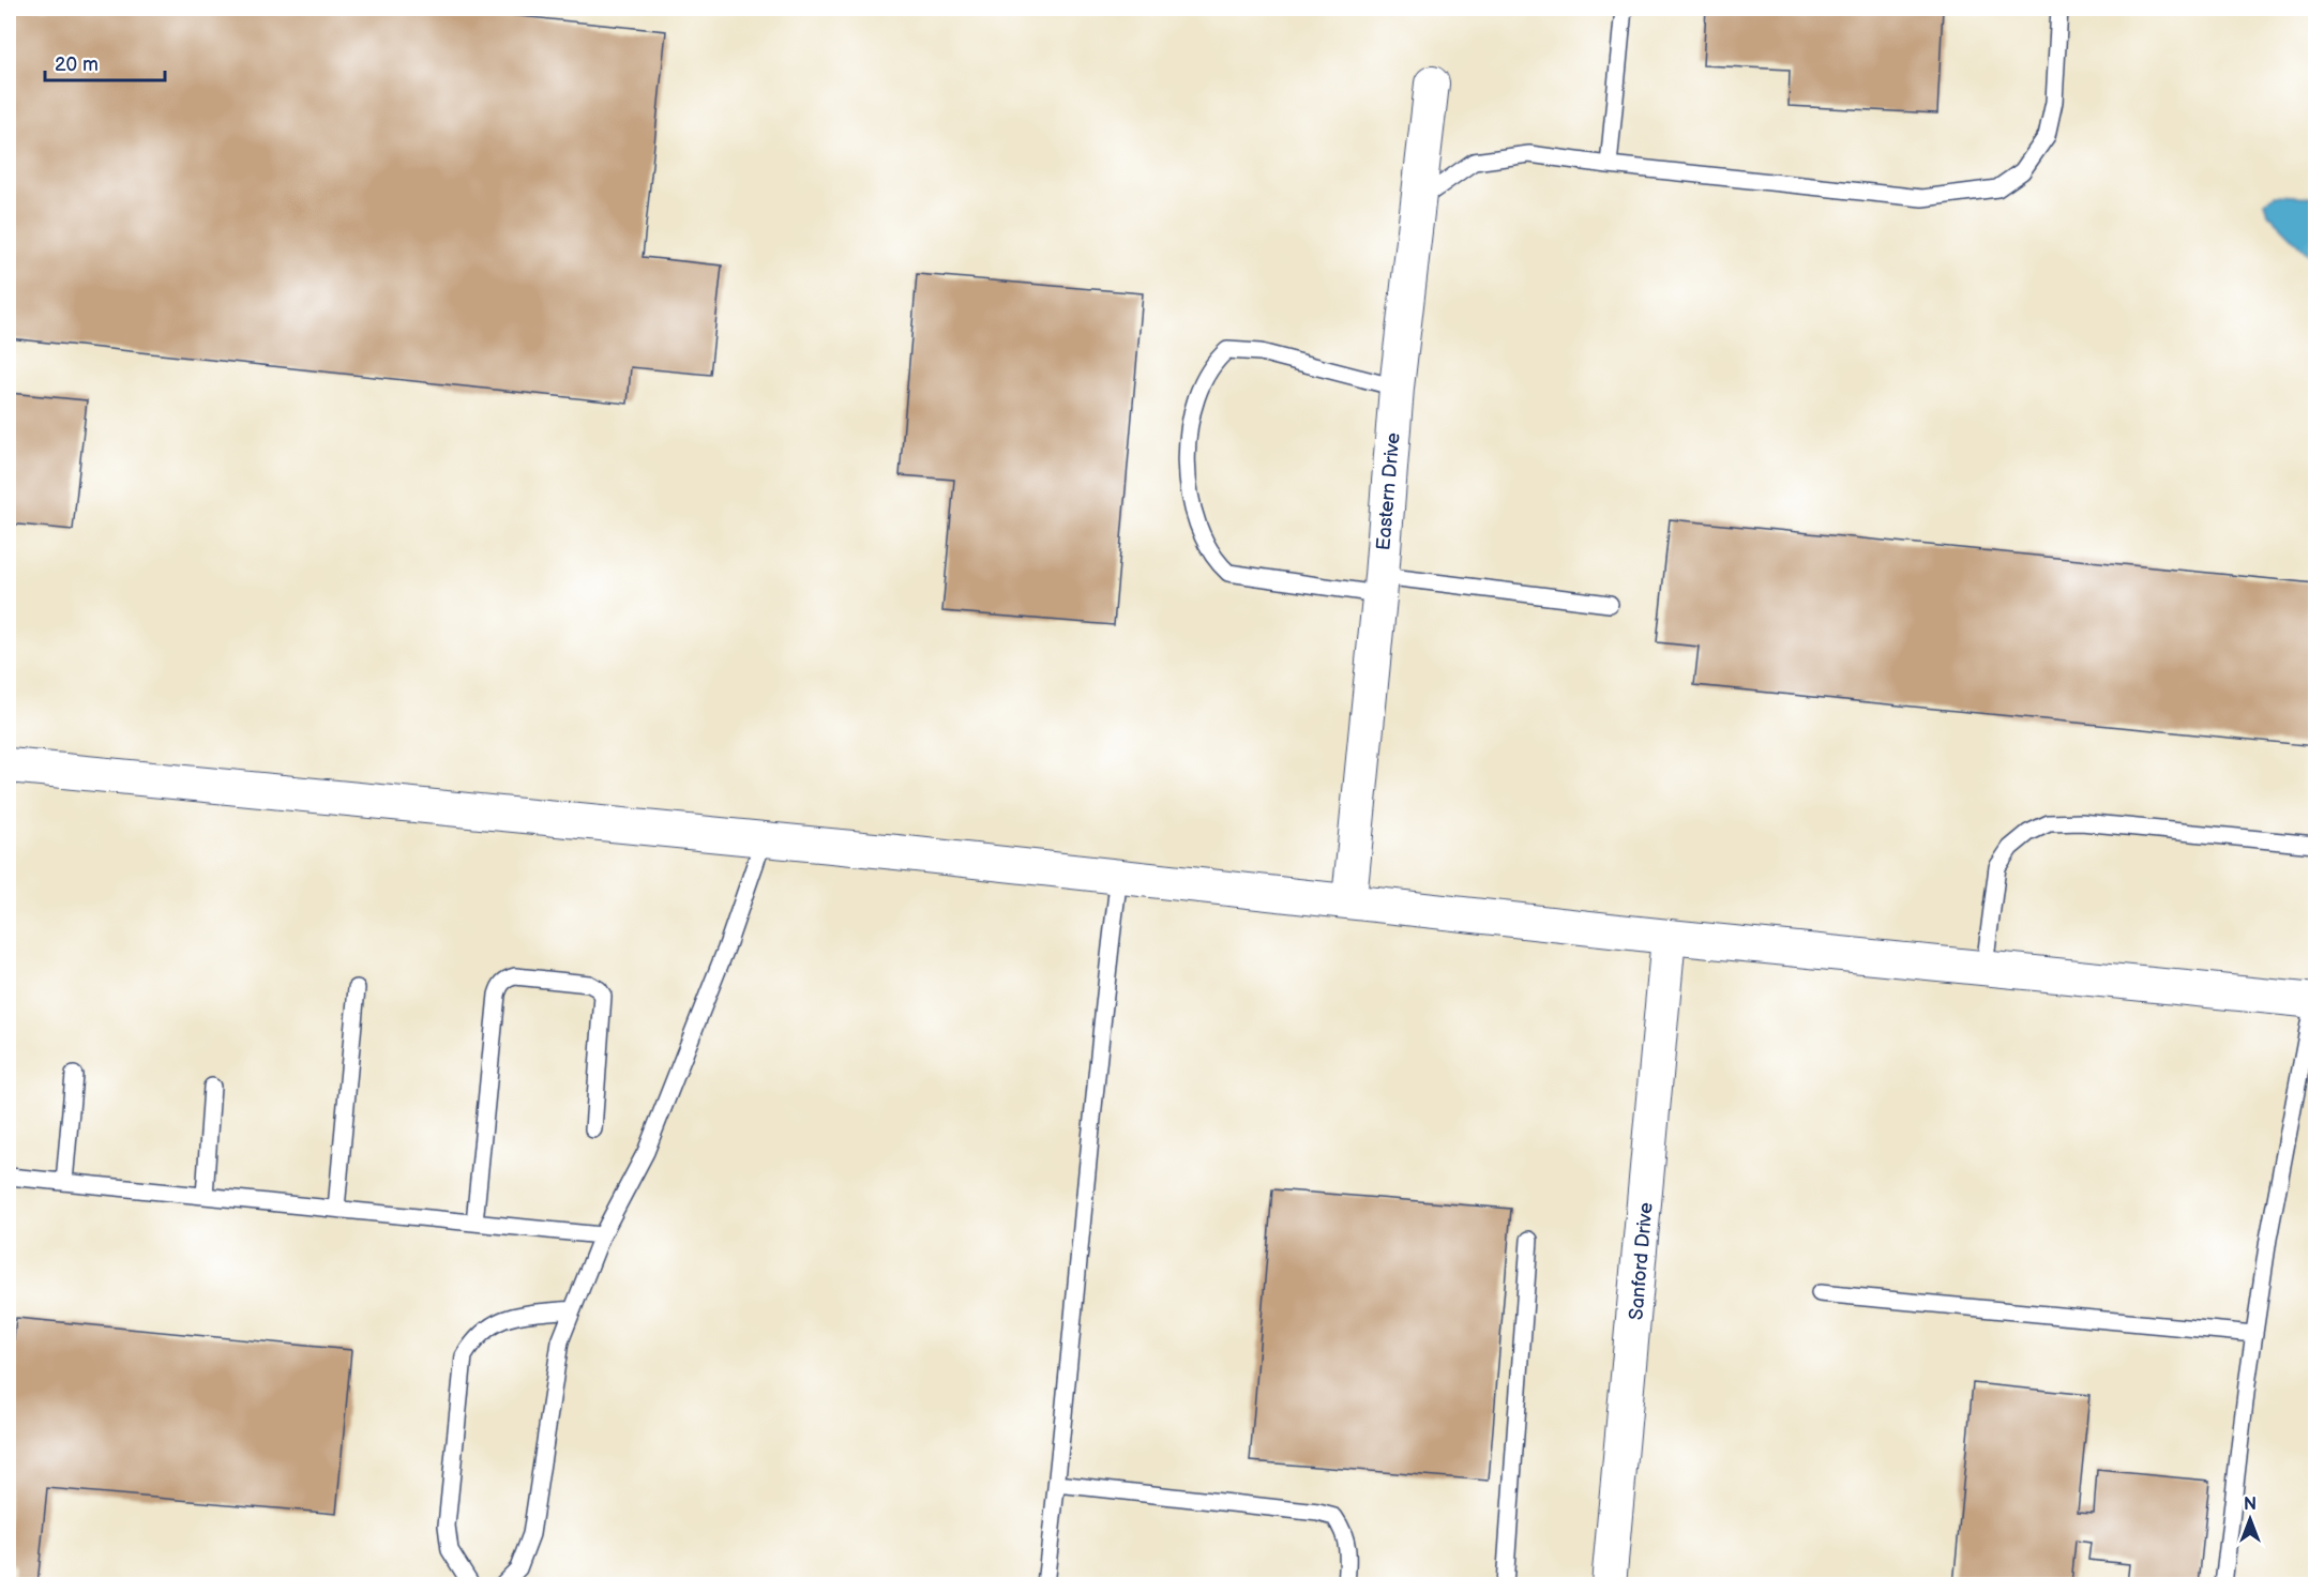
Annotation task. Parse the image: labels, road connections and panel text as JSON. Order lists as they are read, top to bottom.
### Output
{
  "streets": {
    "street": ["Eastern Drive", "Sanford Drive"]
  },
  "scale_bar": "20 m",
  "north": "top"
}
